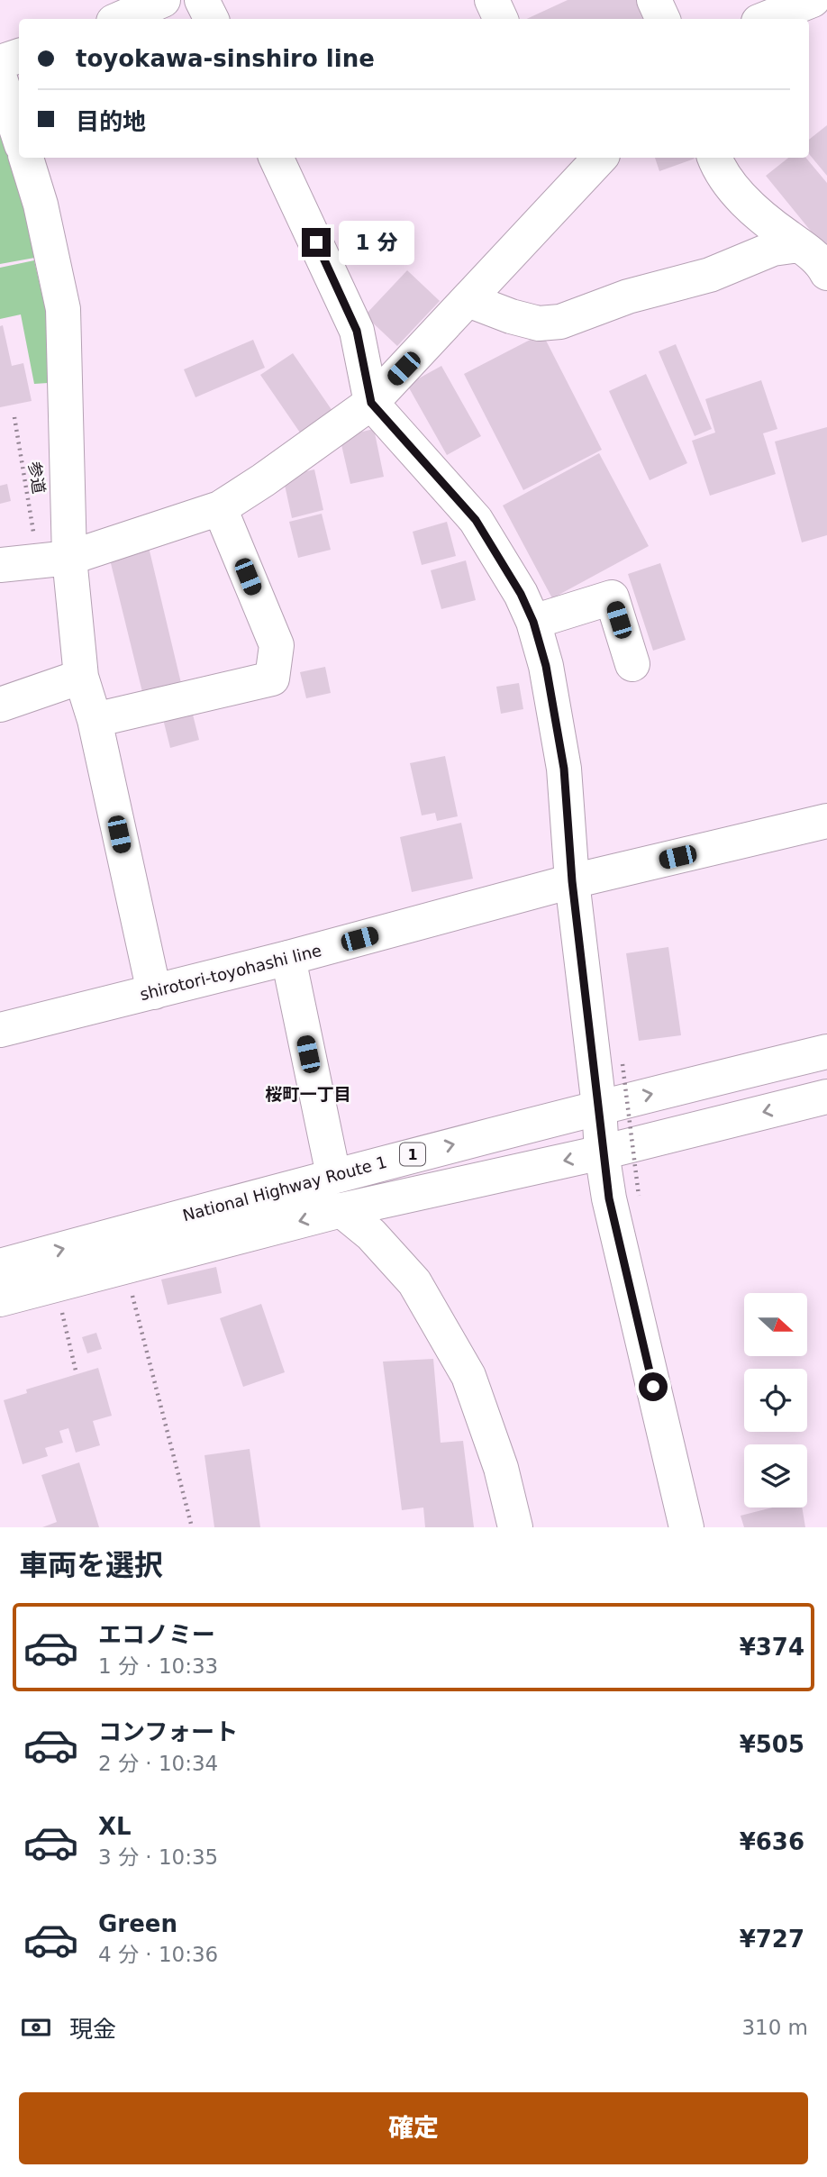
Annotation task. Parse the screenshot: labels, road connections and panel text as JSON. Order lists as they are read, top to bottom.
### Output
{
  "streets": {
    "main road": ["shirotori-toyohashi line", "1", "National Highway Route 1"],
    "path": ["参道"]
  },
  "districts": ["桜町一丁目"],
  "north": "right",
  "page": {
    "banner": ["toyokawa-sinshiro line", "目的地"],
    "bubble": "1 分",
    "heading": "車両を選択",
    "list": [
      {
        "name": "エコノミー",
        "note": "1 分 · 10:33",
        "value": "¥374"
      },
      {
        "name": "コンフォート",
        "note": "2 分 · 10:34",
        "value": "¥505"
      },
      {
        "name": "XL",
        "note": "3 分 · 10:35",
        "value": "¥636"
      },
      {
        "name": "Green",
        "note": "4 分 · 10:36",
        "value": "¥727"
      }
    ],
    "pay": ["現金", "310 m"],
    "buttons": "確定"
  }
}
